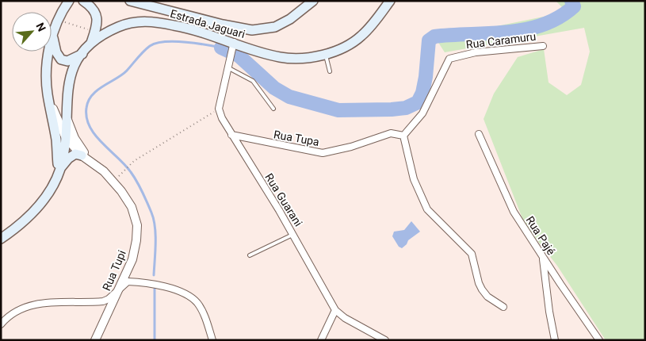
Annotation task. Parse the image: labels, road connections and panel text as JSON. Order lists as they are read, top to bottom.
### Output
{
  "streets": {
    "main road": ["Estrada Jaguari"],
    "street": [
      "Rua Caramuru",
      "Rua Tupa",
      "Rua Guarani",
      "Rua Pajé",
      "Rua Tupi"
    ]
  },
  "crossings": [
    ["Estrada Jaguari", "Rua Tupi"],
    ["Rua Caramuru", "Rua Tupa"],
    ["Rua Tupa", "Rua Guarani"]
  ],
  "north": "top right"
}
